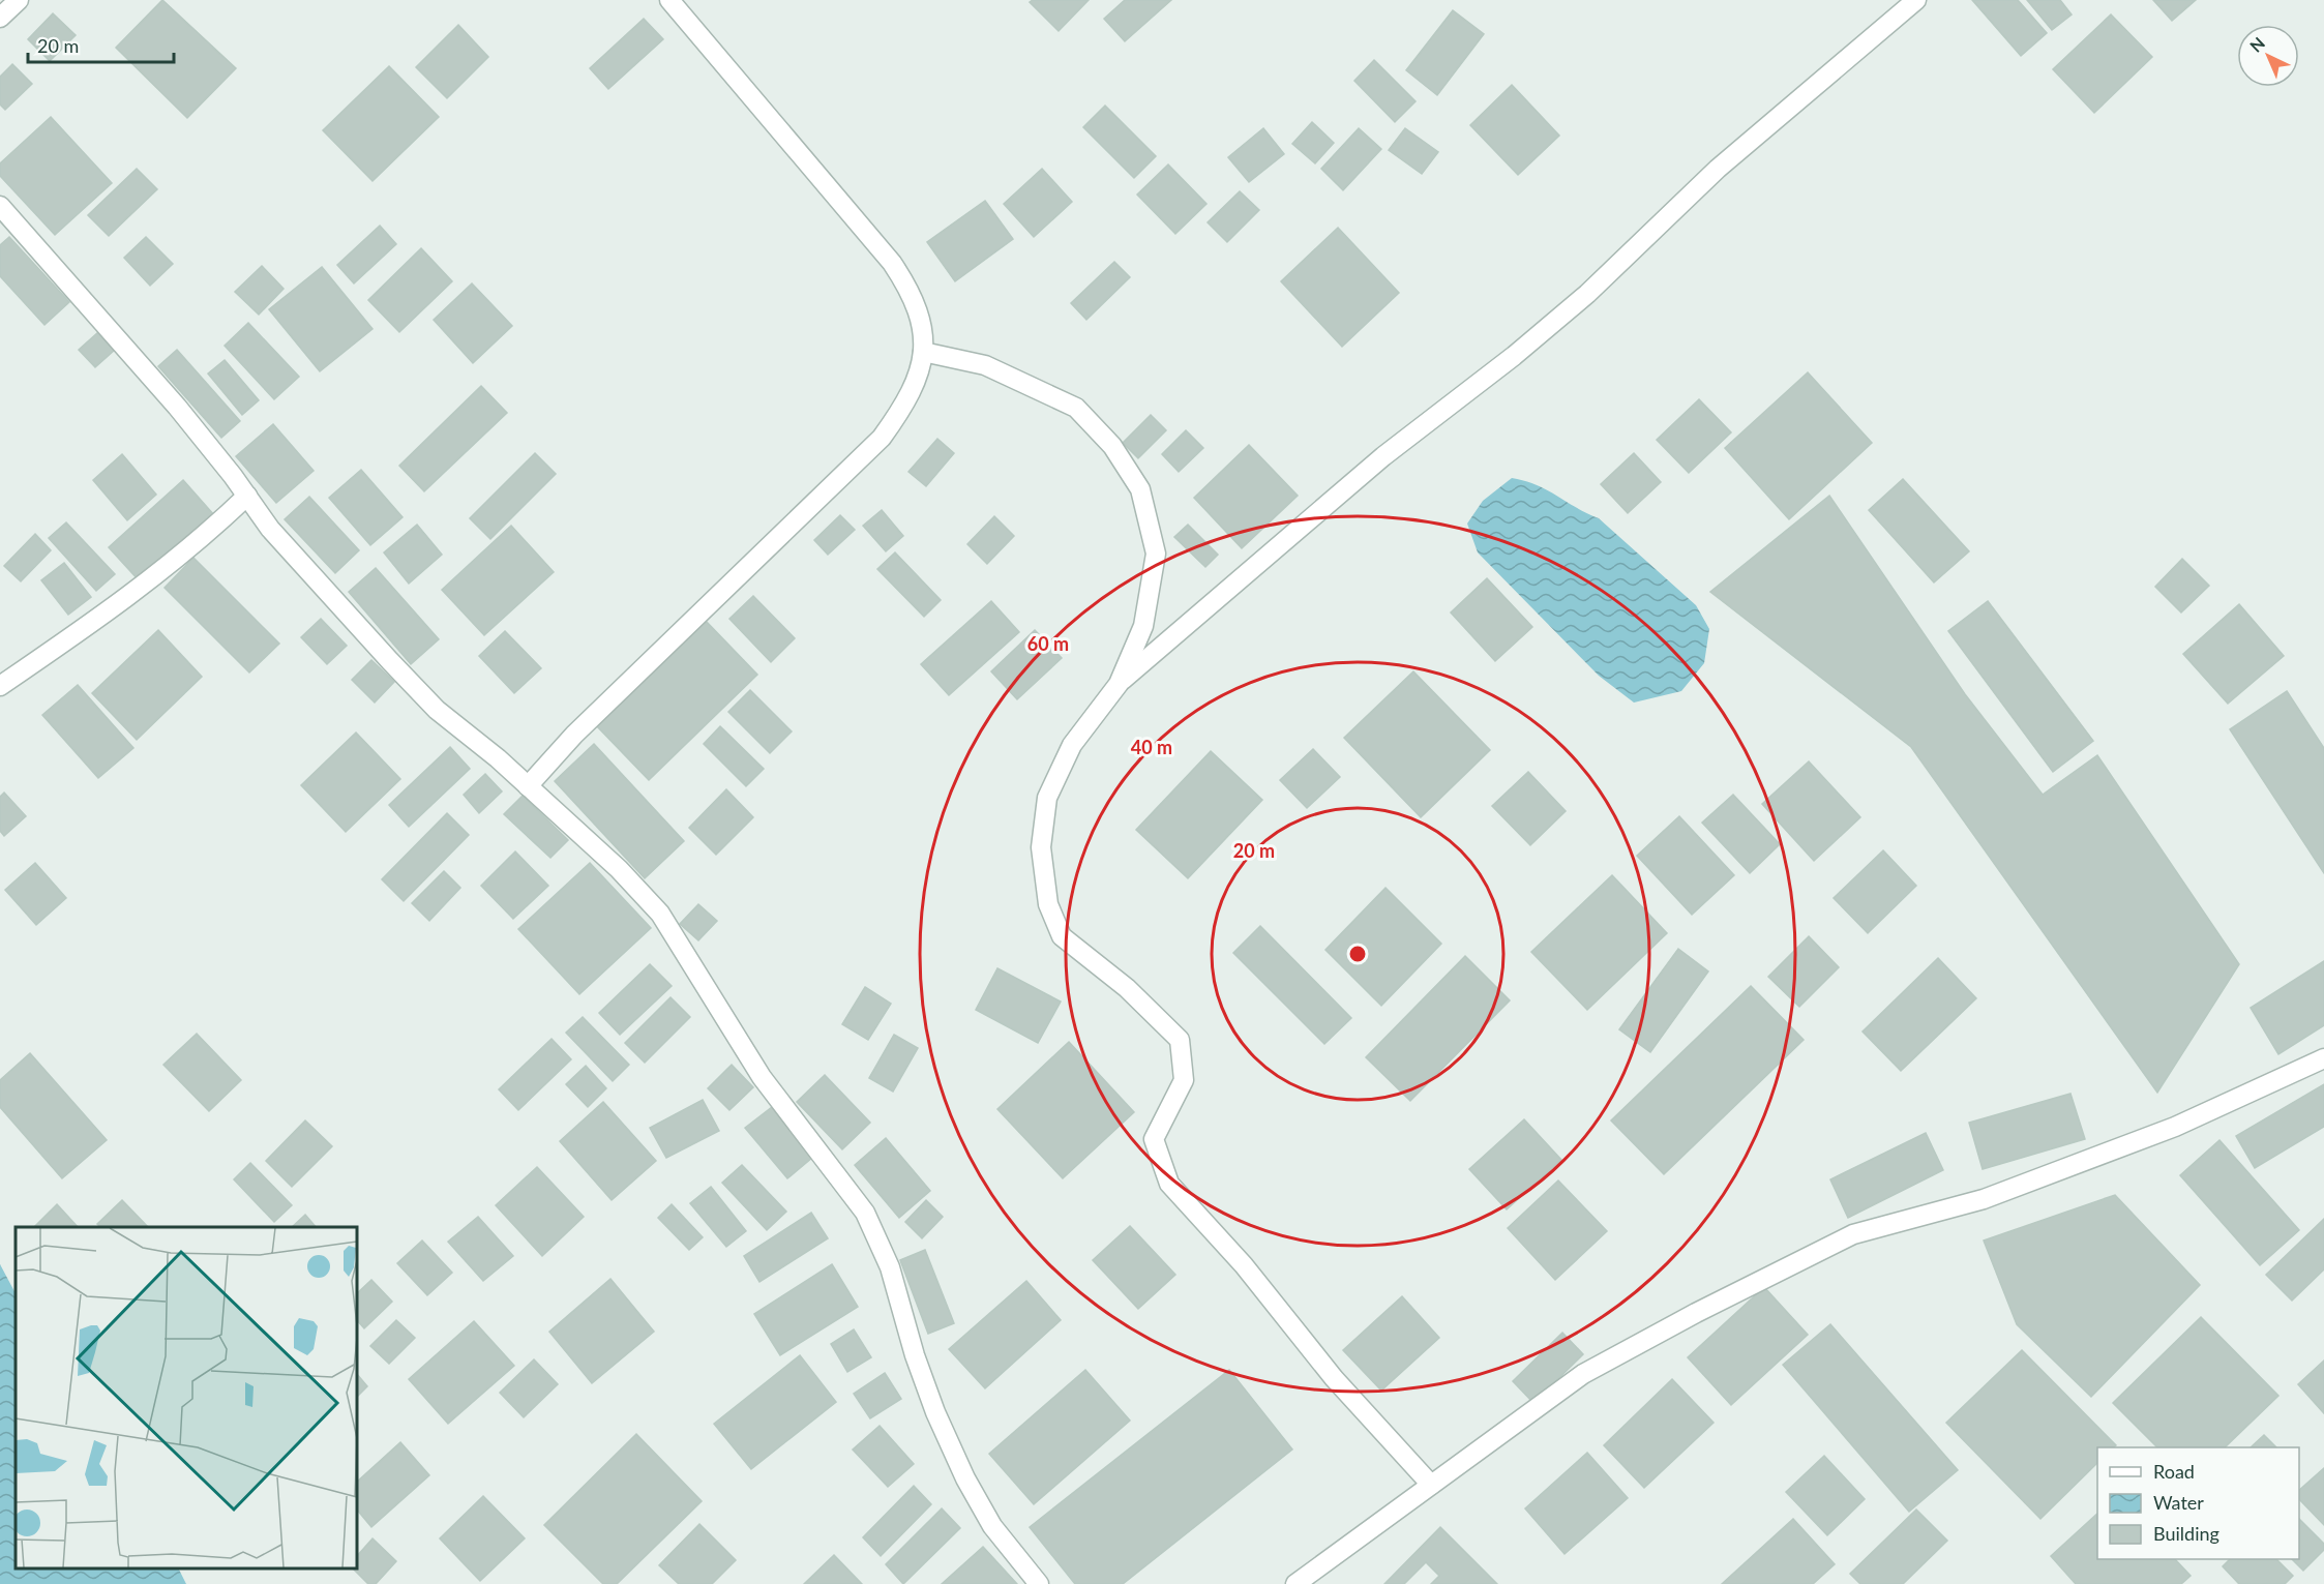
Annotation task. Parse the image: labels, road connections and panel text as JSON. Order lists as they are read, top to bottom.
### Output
{
  "legend": ["Road", "Water", "Building"],
  "scale_bar": "20 m",
  "north": "top left",
  "rings": ["60 m", "40 m", "20 m"]
}
